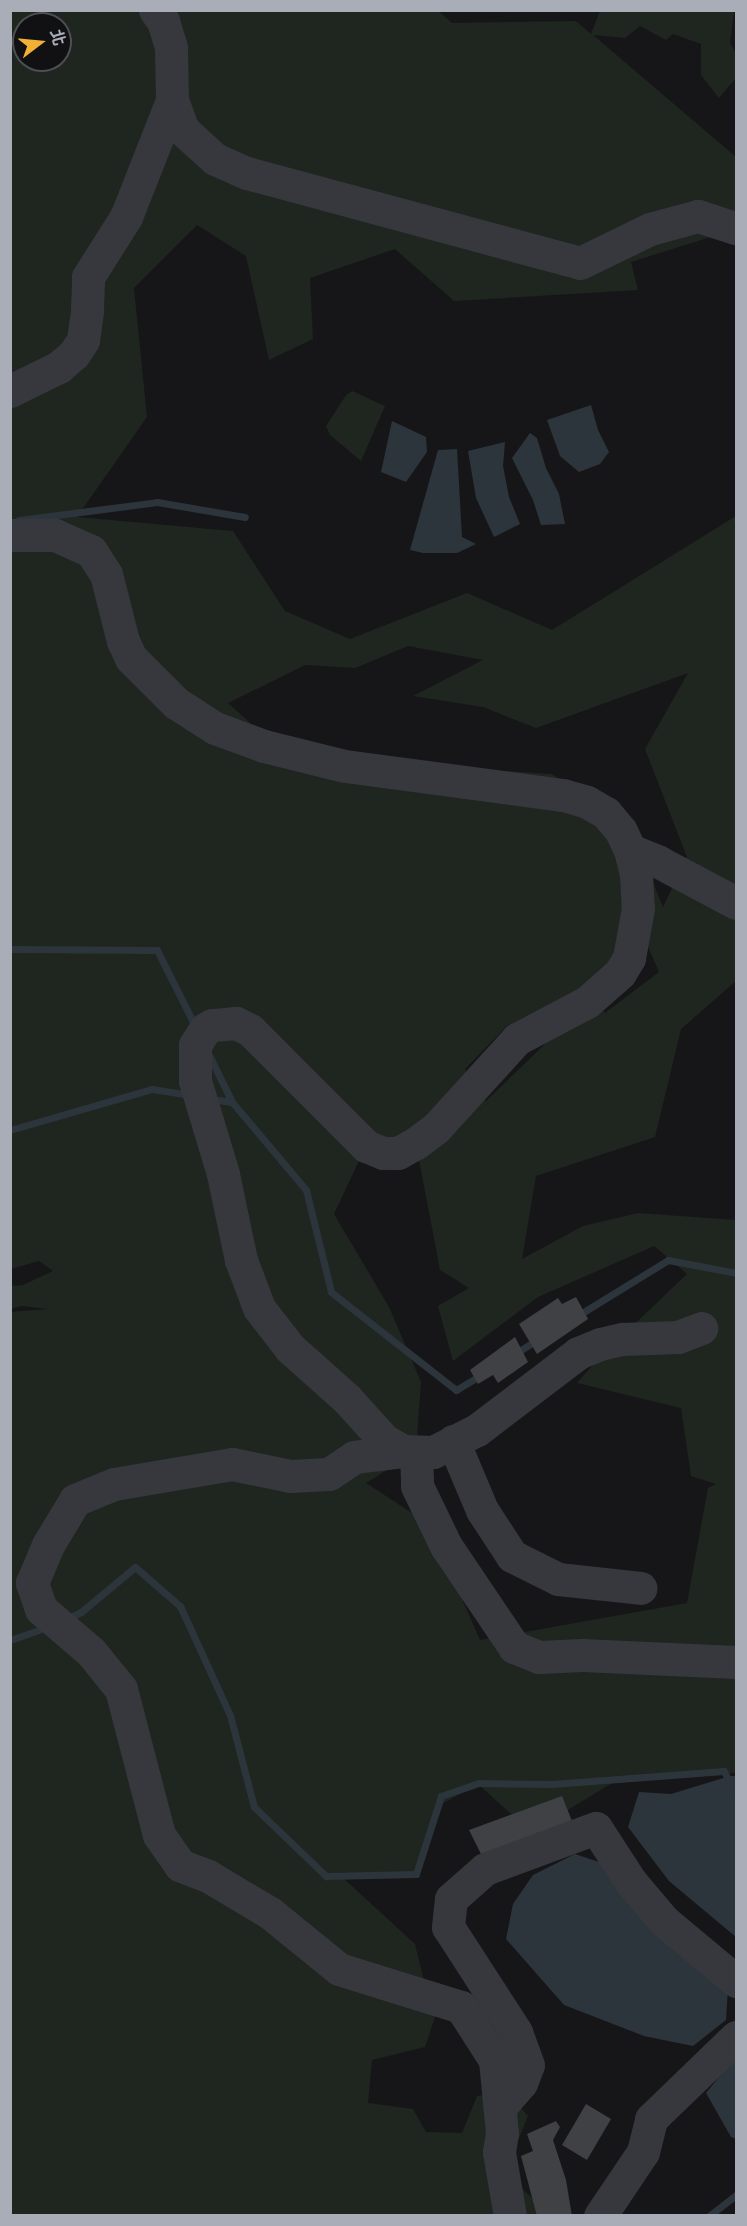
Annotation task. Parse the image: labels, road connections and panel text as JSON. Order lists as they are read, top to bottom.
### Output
{
  "north": "right"
}
